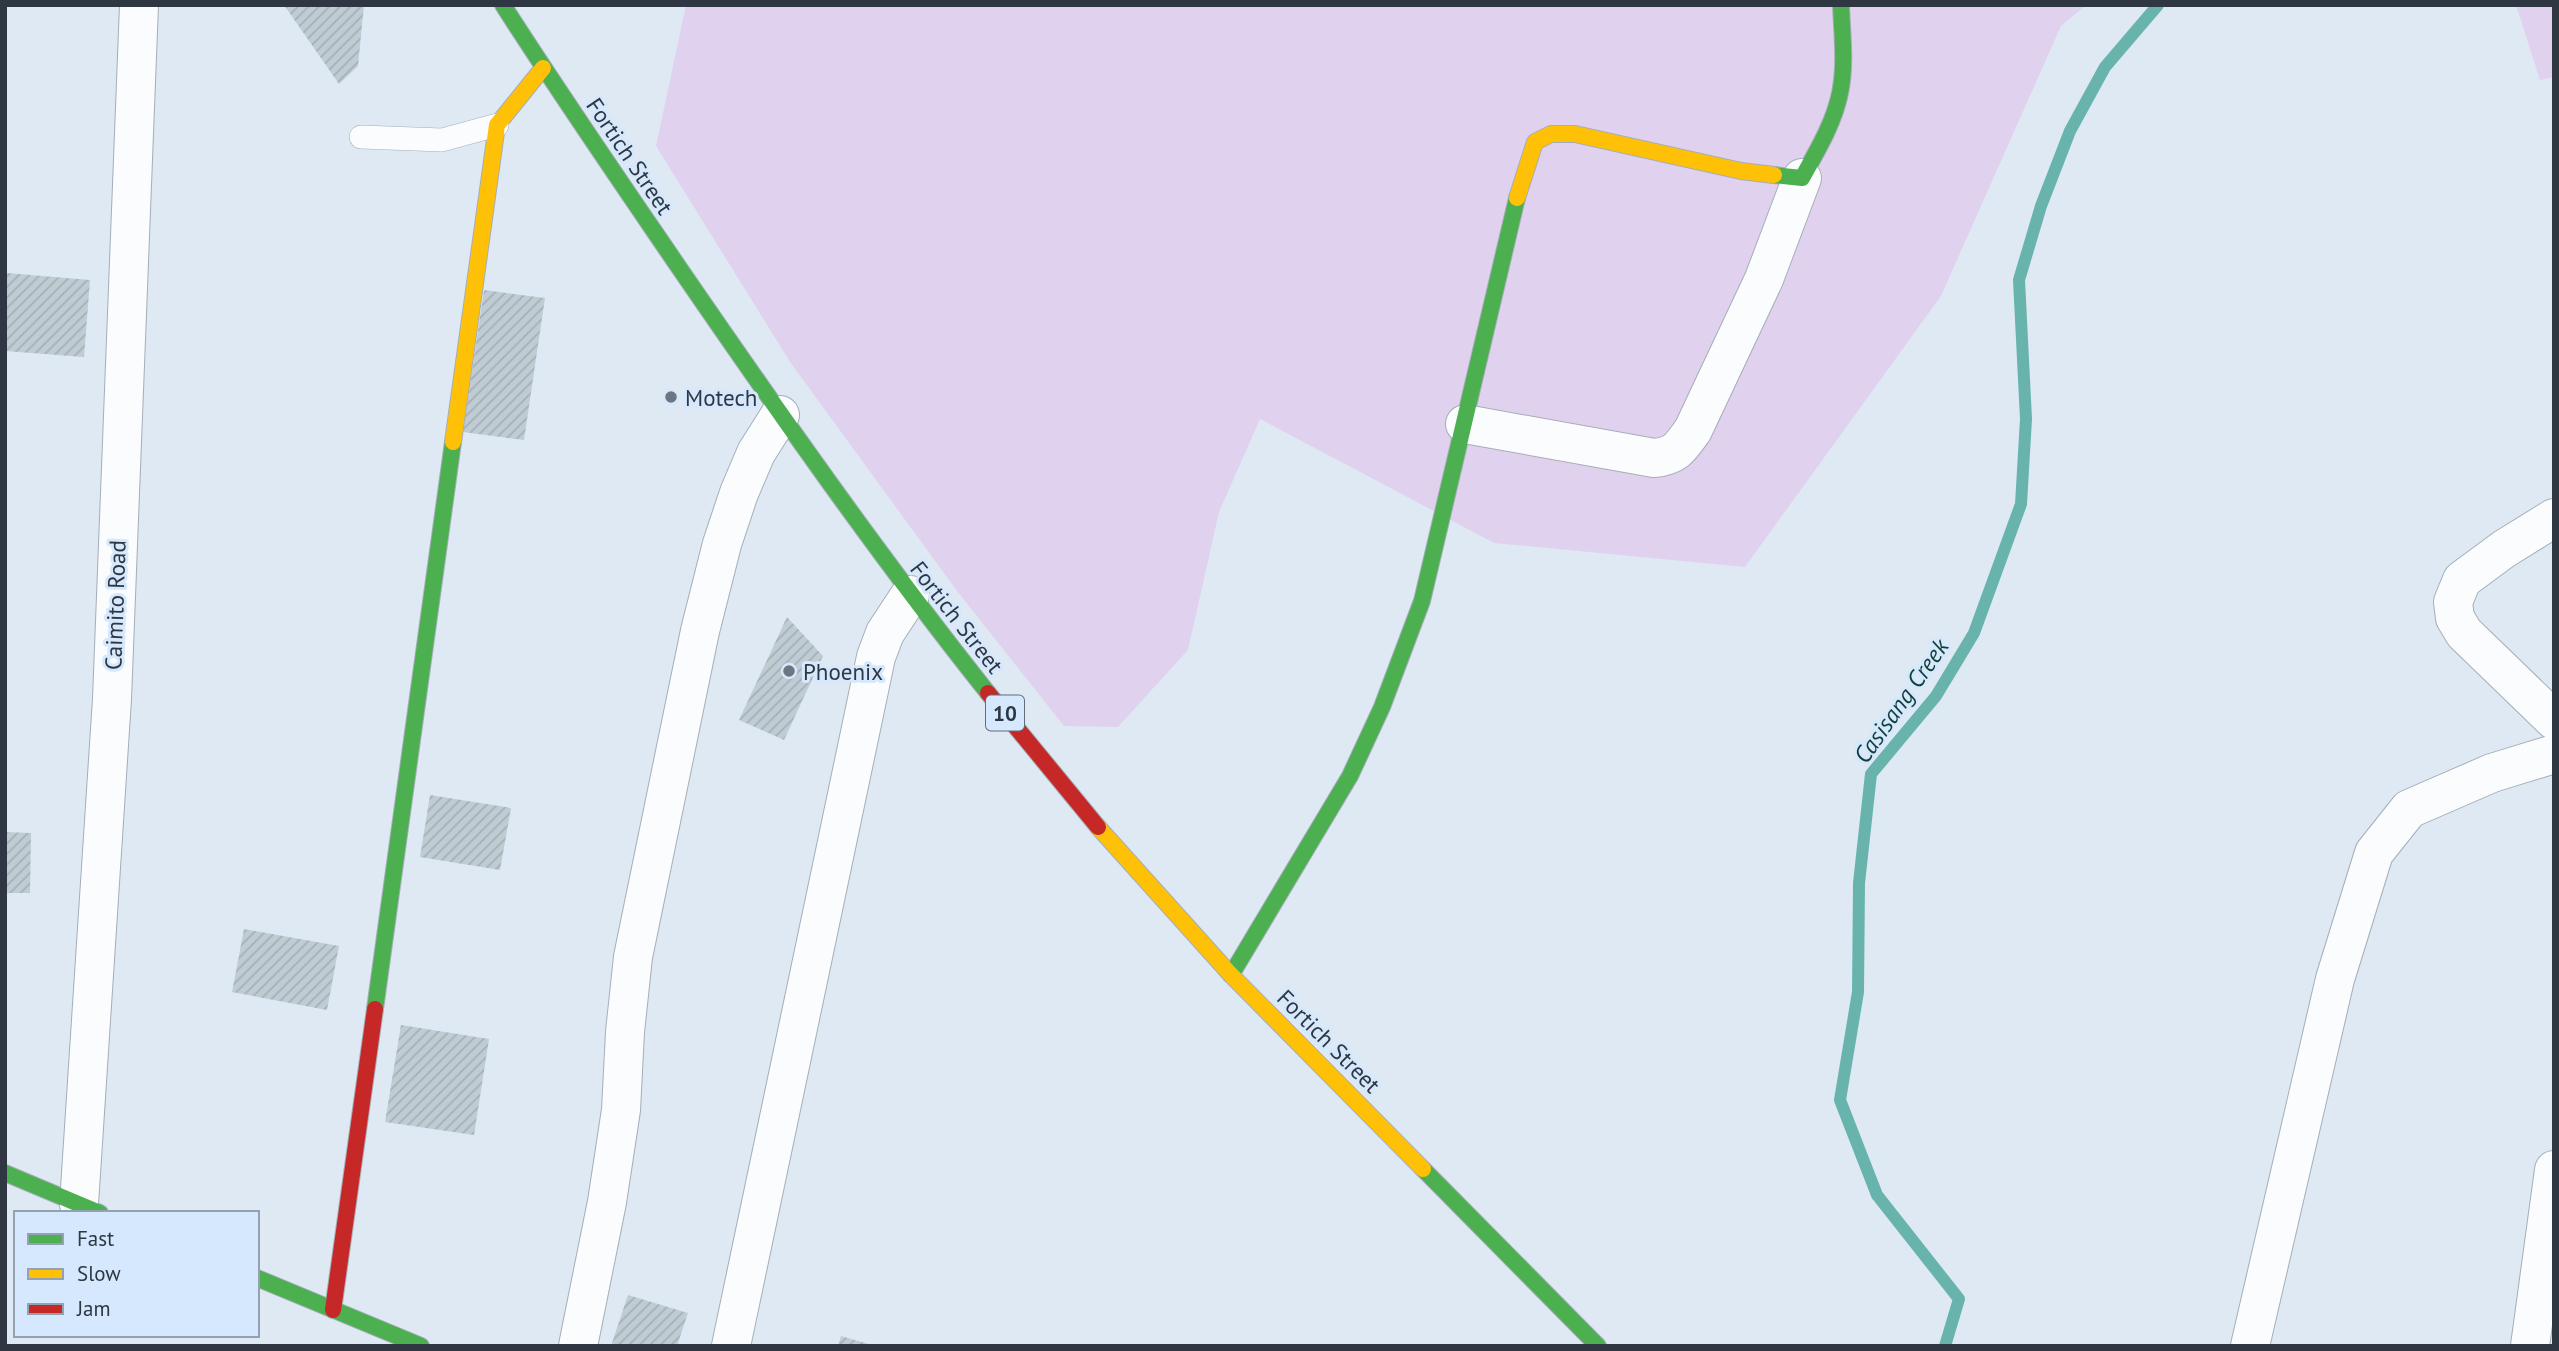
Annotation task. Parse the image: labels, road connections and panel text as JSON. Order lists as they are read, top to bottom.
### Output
{
  "streets": {
    "main road": ["Fortich Street", "10"],
    "street": ["Caimito Road"]
  },
  "water": ["Casisang Creek"],
  "places": ["Motech", "Phoenix"],
  "legend": ["Fast", "Slow", "Jam"]
}
